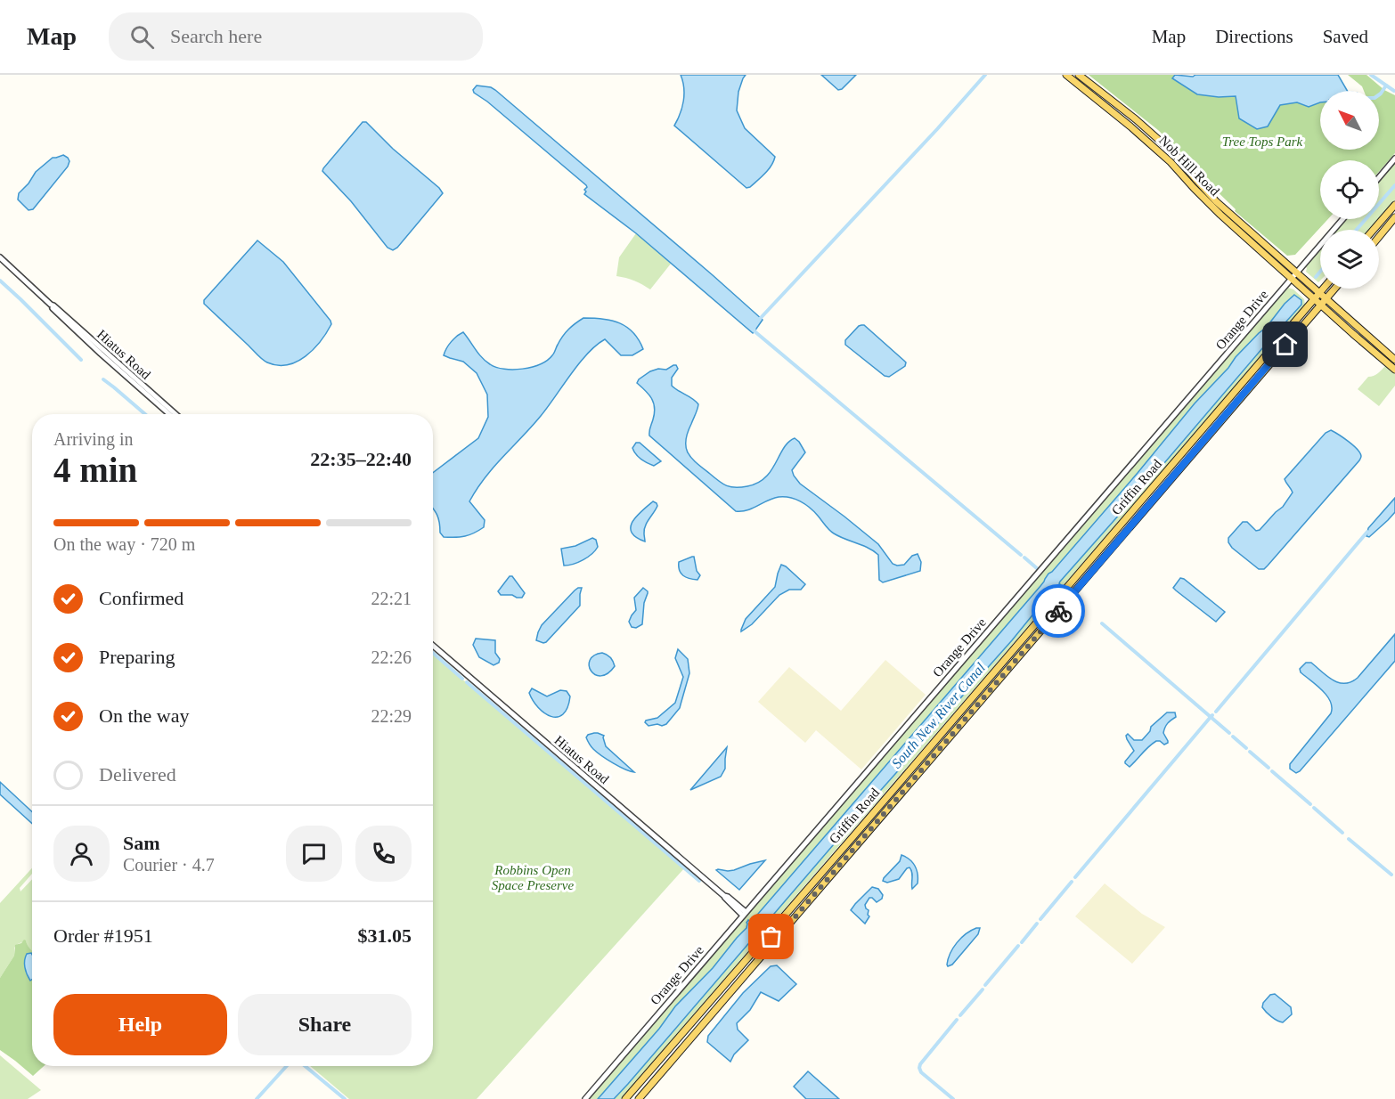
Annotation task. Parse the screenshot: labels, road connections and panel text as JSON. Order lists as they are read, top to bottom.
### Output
{
  "streets": {
    "main road": ["Nob Hill Road", "Griffin Road"],
    "street": ["Orange Drive", "Hiatus Road"]
  },
  "crossings": [
    ["Nob Hill Road", "Orange Drive"],
    ["Nob Hill Road", "Griffin Road"],
    ["Orange Drive", "Hiatus Road"]
  ],
  "water": ["South New River Canal"],
  "parks": ["Tree Tops Park", "Robbins Open Space Preserve"],
  "north": "top left",
  "page": {
    "header": "Map",
    "search": "Search here",
    "nav": ["Map", "Directions", "Saved"],
    "heading": ["4 min", "Arriving in", "22:35–22:40"],
    "panel": [
      "Sam",
      "Courier · 4.7",
      "Order #1951",
      "$31.05"
    ],
    "bar": "On the way · 720 m",
    "list": [
      ["Confirmed", "22:21"],
      ["Preparing", "22:26"],
      ["On the way", "22:29"],
      "Delivered"
    ],
    "buttons": ["Help", "Share"]
  }
}
